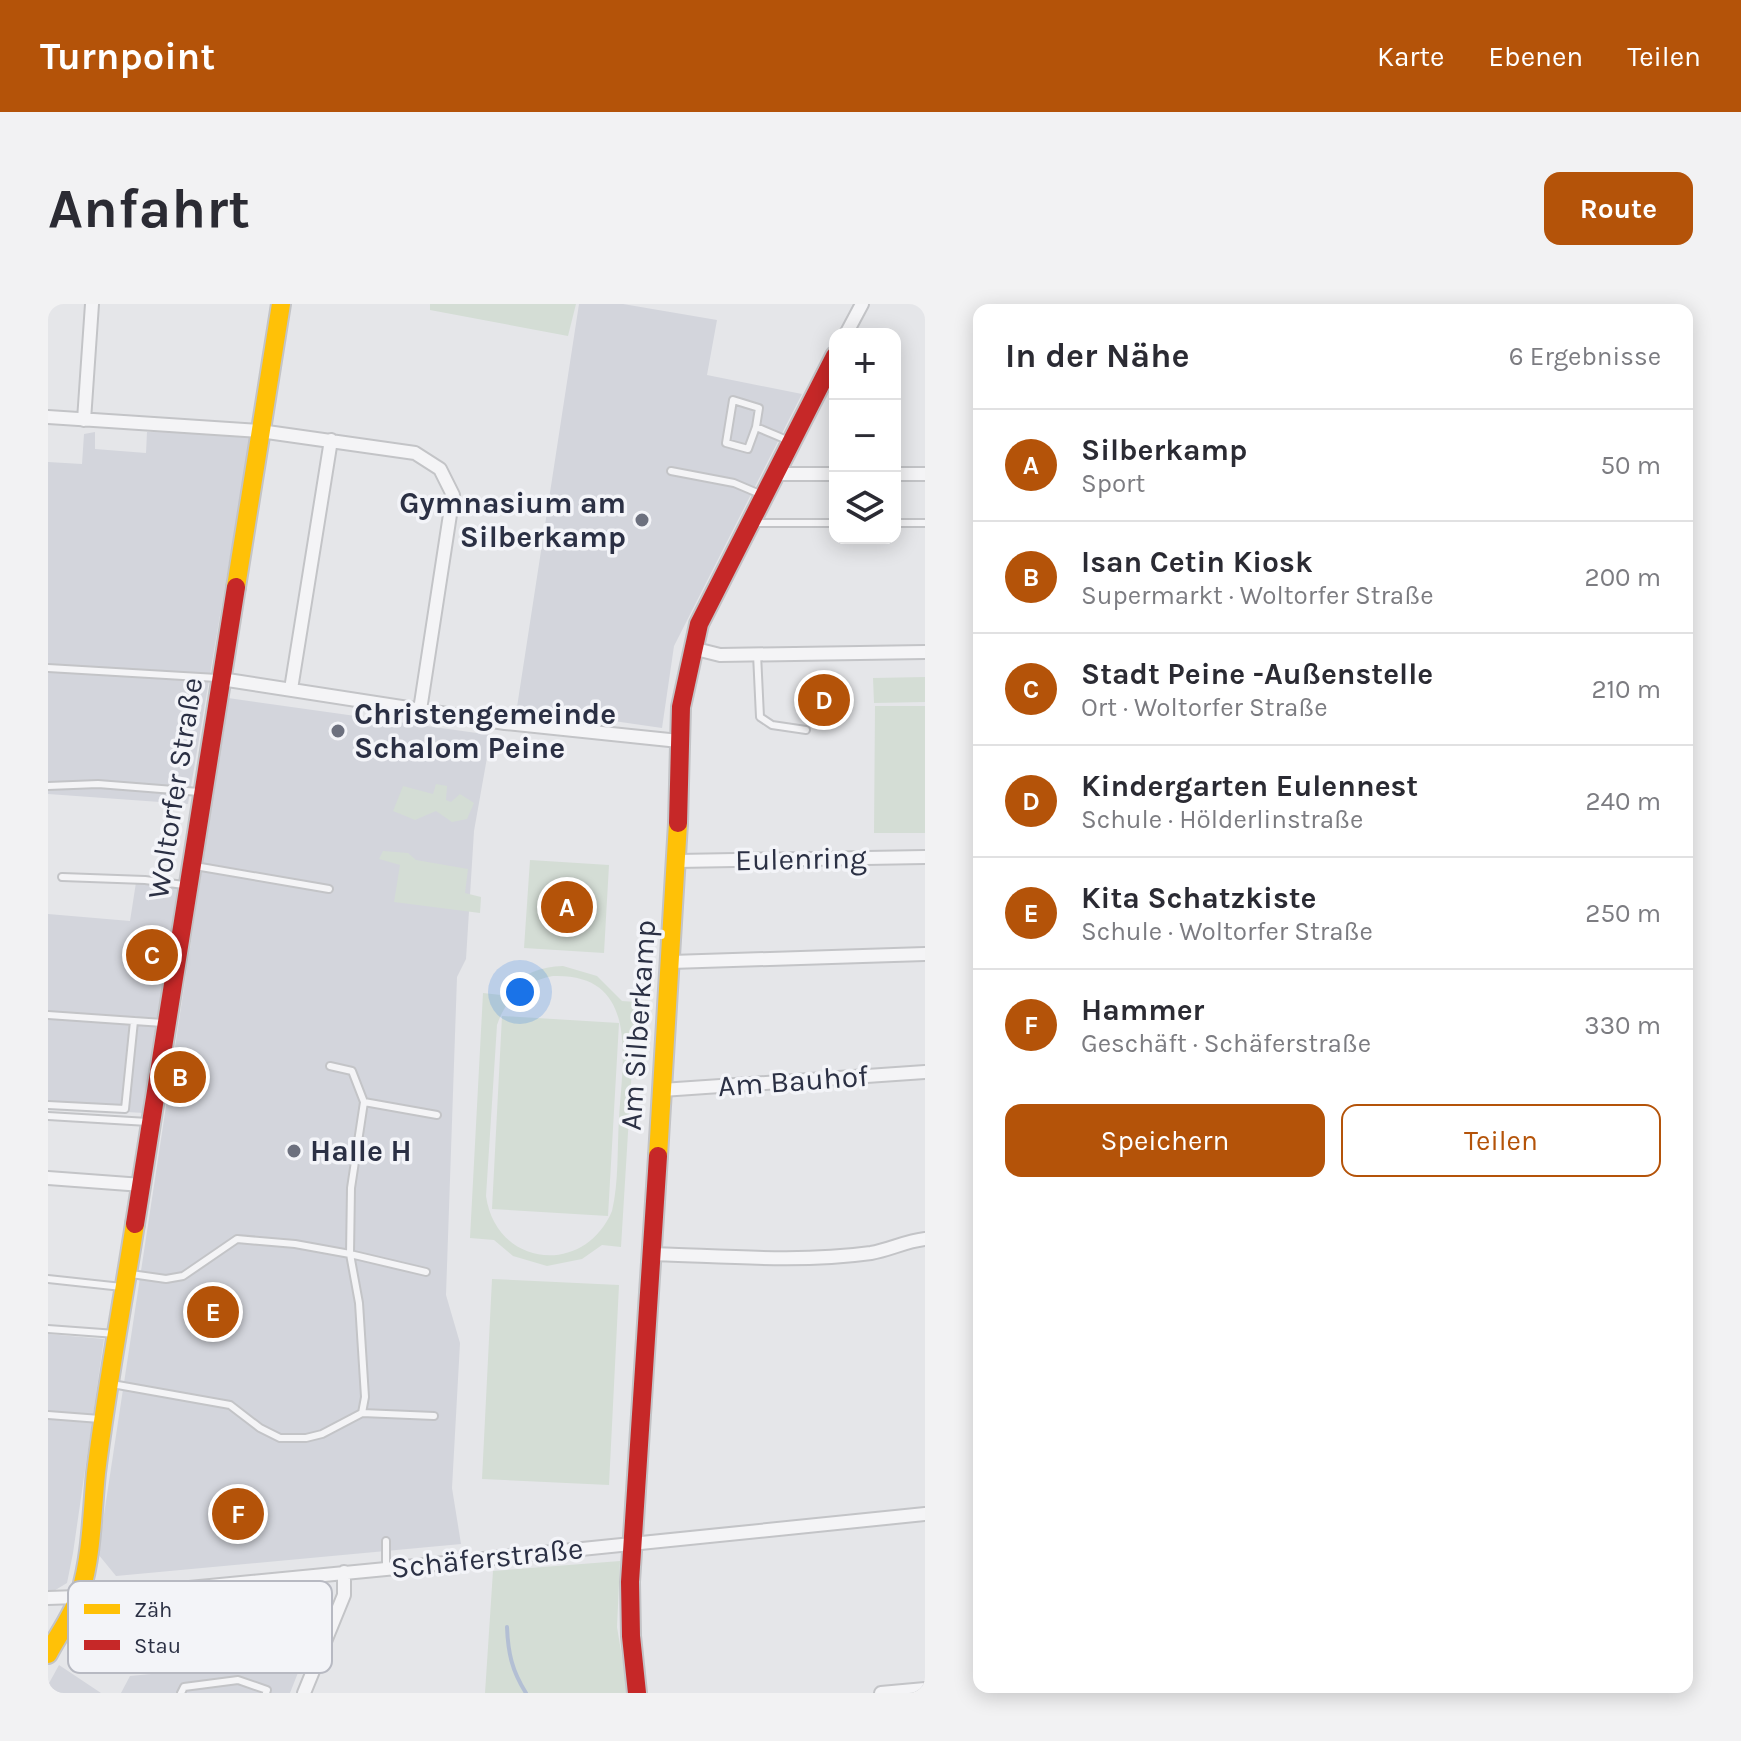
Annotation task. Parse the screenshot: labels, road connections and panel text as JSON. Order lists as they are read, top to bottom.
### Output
{
  "streets": {
    "street": [
      "Woltorfer Straße",
      "Eulenring",
      "Am Silberkamp",
      "Am Bauhof",
      "Schäferstraße"
    ]
  },
  "crossings": [
    ["Eulenring", "Am Silberkamp"],
    ["Am Silberkamp", "Am Bauhof"],
    ["Am Silberkamp", "Schäferstraße"]
  ],
  "places": ["Gymnasium am Silberkamp", "Christengemeinde Schalom Peine", "Halle H"],
  "legend": ["Zäh", "Stau"],
  "page": {
    "header": "Turnpoint",
    "nav": ["Karte", "Ebenen", "Teilen"],
    "buttons": [
      "Route",
      ["Speichern", "Teilen"]
    ],
    "title": "Anfahrt",
    "heading": ["In der Nähe", "6 Ergebnisse"],
    "map_buttons": ["+", "−"],
    "list": [
      {
        "mark": "A",
        "name": "Silberkamp",
        "note": "Sport",
        "value": "50 m"
      },
      {
        "mark": "B",
        "name": "Isan Cetin Kiosk",
        "note": "Supermarkt · Woltorfer Straße",
        "value": "200 m"
      },
      {
        "mark": "C",
        "name": "Stadt Peine -Außenstelle",
        "note": "Ort · Woltorfer Straße",
        "value": "210 m"
      },
      {
        "mark": "D",
        "name": "Kindergarten Eulennest",
        "note": "Schule · Hölderlinstraße",
        "value": "240 m"
      },
      {
        "mark": "E",
        "name": "Kita Schatzkiste",
        "note": "Schule · Woltorfer Straße",
        "value": "250 m"
      },
      {
        "mark": "F",
        "name": "Hammer",
        "note": "Geschäft · Schäferstraße",
        "value": "330 m"
      }
    ],
    "pins": [
      "D",
      "A",
      "C",
      "B",
      "E",
      "F"
    ]
  }
}
